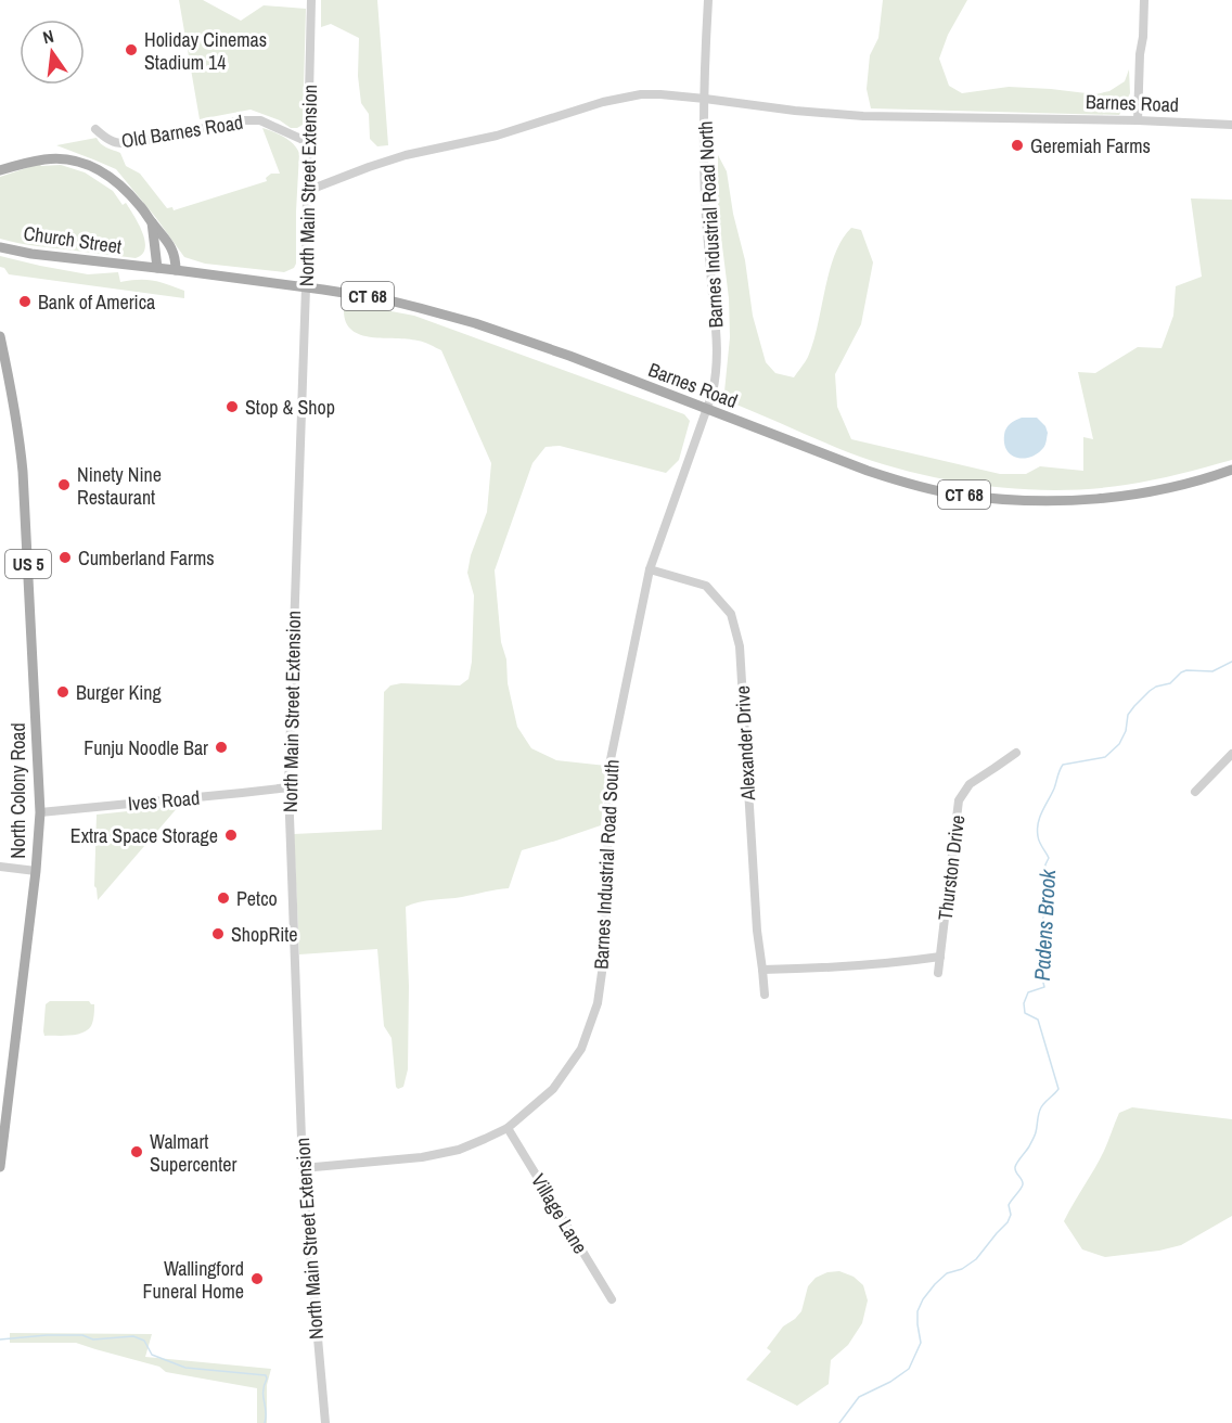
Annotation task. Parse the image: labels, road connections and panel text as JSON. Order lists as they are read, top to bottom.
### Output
{
  "streets": {
    "main road": [
      "Barnes Road",
      "Church Street",
      "CT 68",
      "US 5",
      "North Colony Road"
    ],
    "street": [
      "Old Barnes Road",
      "North Main Street Extension",
      "Barnes Industrial Road North",
      "Alexander Drive",
      "Ives Road",
      "Barnes Industrial Road South",
      "Thurston Drive",
      "Village Lane"
    ]
  },
  "crossings": [
    ["Barnes Road", "North Main Street Extension"],
    ["Barnes Road", "Barnes Industrial Road North"],
    ["Barnes Road", "Church Street"],
    ["Barnes Road", "Barnes Industrial Road South"],
    ["Old Barnes Road", "North Main Street Extension"],
    ["North Main Street Extension", "Ives Road"],
    ["North Main Street Extension", "Barnes Industrial Road South"],
    ["Barnes Industrial Road North", "Barnes Industrial Road South"],
    ["Alexander Drive", "Barnes Industrial Road South"],
    ["North Colony Road", "Ives Road"],
    ["Barnes Industrial Road South", "Village Lane"]
  ],
  "water": ["Padens Brook"],
  "places": [
    "Holiday Cinemas Stadium 14",
    "Geremiah Farms",
    "Bank of America",
    "Stop & Shop",
    "Ninety Nine Restaurant",
    "Cumberland Farms",
    "Burger King",
    "Funju Noodle Bar",
    "Extra Space Storage",
    "Petco",
    "ShopRite",
    "Walmart Supercenter",
    "Wallingford Funeral Home"
  ],
  "north": "top"
}
